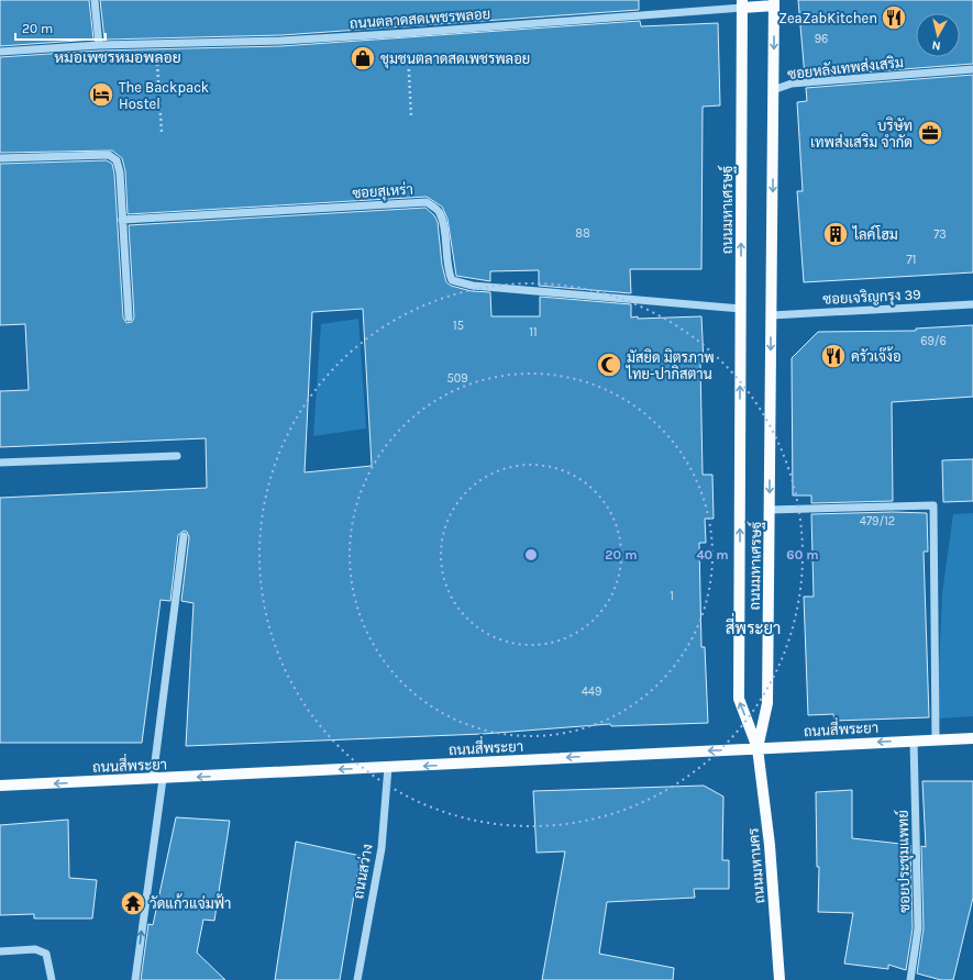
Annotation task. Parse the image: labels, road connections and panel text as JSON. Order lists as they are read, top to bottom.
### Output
{
  "streets": {
    "main road": ["ถนนมหาเศรษฐ์", "ถนนสี่พระยา", "ถนนมหานคร"],
    "street": [
      "ถนนตลาดสดเพชรพลอย",
      "ซอยหลังเทพส่งเสริม",
      "ซอยสุเหร่า",
      "ซอยเจริญกรุง 39",
      "ซอยประชุมแพทย์",
      "ถนนสว่าง"
    ]
  },
  "crossings": [
    ["ถนนตลาดสดเพชรพลอย", "ถนนมหาเศรษฐ์"],
    ["ซอยหลังเทพส่งเสริม", "ถนนมหาเศรษฐ์"],
    ["ซอยสุเหร่า", "ถนนมหาเศรษฐ์"],
    ["ถนนมหาเศรษฐ์", "ซอยเจริญกรุง 39"],
    ["ถนนมหาเศรษฐ์", "ถนนสี่พระยา"],
    ["ถนนมหาเศรษฐ์", "ถนนมหานคร"],
    ["ถนนสี่พระยา", "ซอยประชุมแพทย์"],
    ["ถนนสี่พระยา", "ถนนมหานคร"],
    ["ถนนสี่พระยา", "ถนนสว่าง"]
  ],
  "one_way": ["ถนนสี่พระยา"],
  "districts": ["หมอเพชรหมอพลอย", "สี่พระยา"],
  "places": {
    "restaurant": ["ZeaZabKitchen", "ครัวเจ๊ง้อ"],
    "shop": ["ชุมชนตลาดสดเพชรพลอย"],
    "hotel": ["The Backpack Hostel"],
    "office": ["บริษัท เทพส่งเสริม จำกัด"],
    "building": ["ไลค์โฮม"],
    "mosque": ["มัสยิด มิตรภาพ ไทย-ปากิสตาน"],
    "temple": ["วัดแก้วแจ่มฟ้า"]
  },
  "house_numbers": [
    "96",
    "88",
    "73",
    "71",
    "15",
    "11",
    "69/6",
    "509",
    "479/12",
    "1",
    "449"
  ],
  "scale_bar": "20 m",
  "north": "bottom",
  "rings": ["20 m", "40 m", "60 m"]
}
